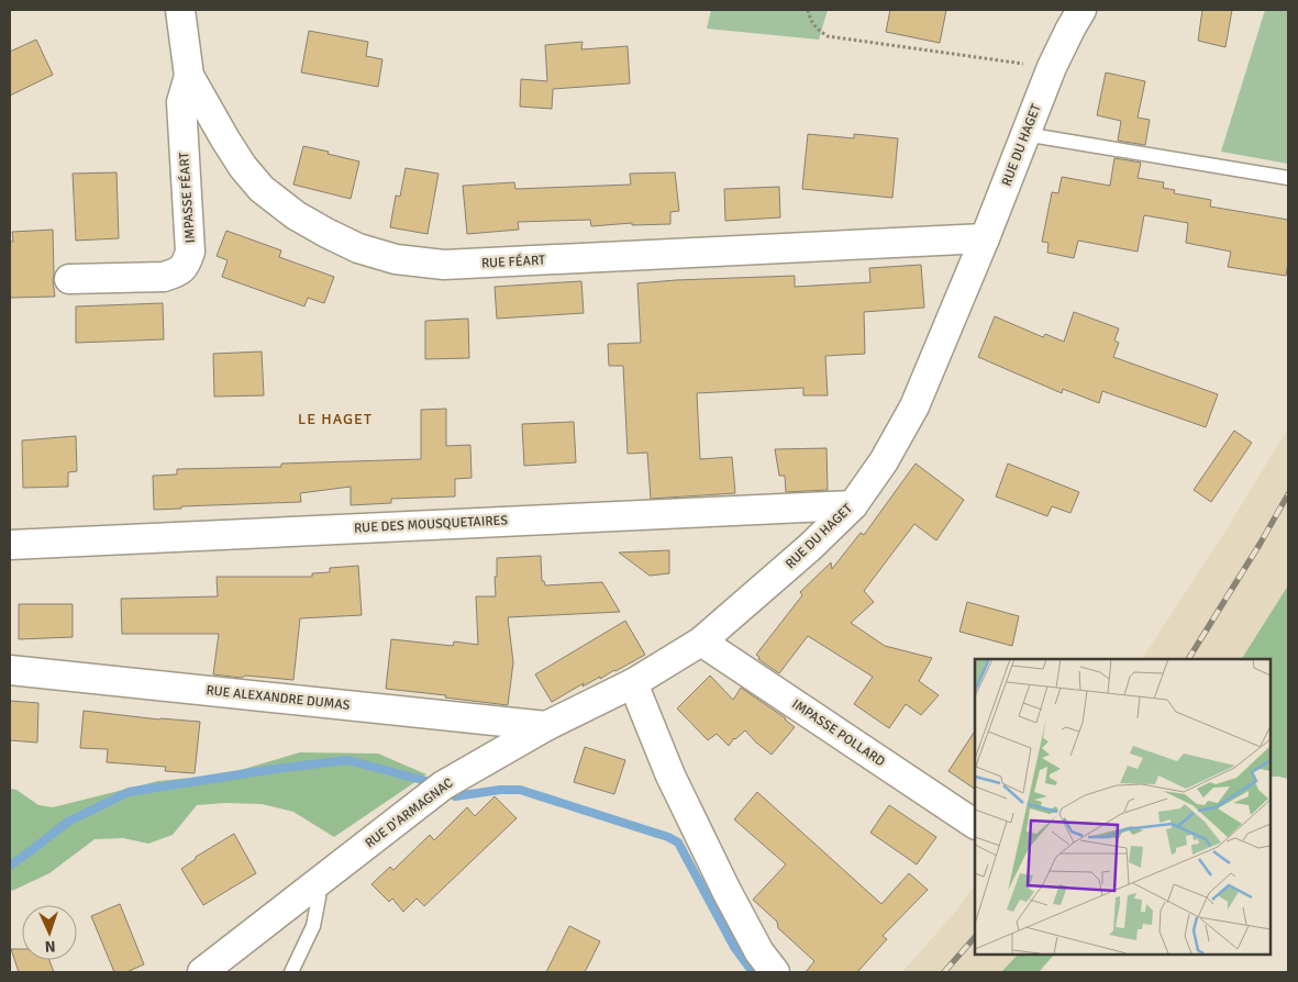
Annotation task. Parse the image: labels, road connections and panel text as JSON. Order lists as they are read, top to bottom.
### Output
{
  "streets": {
    "street": [
      "RUE DU HAGET",
      "IMPASSE FÉART",
      "RUE FÉART",
      "RUE DES MOUSQUETAIRES",
      "RUE ALEXANDRE DUMAS",
      "IMPASSE POLLARD",
      "RUE D'ARMAGNAC"
    ]
  },
  "crossings": [
    ["RUE DU HAGET", "RUE FÉART"],
    ["RUE DU HAGET", "RUE DES MOUSQUETAIRES"],
    ["RUE DU HAGET", "IMPASSE POLLARD"],
    ["RUE DU HAGET", "RUE D'ARMAGNAC"],
    ["IMPASSE FÉART", "RUE FÉART"],
    ["RUE ALEXANDRE DUMAS", "RUE D'ARMAGNAC"]
  ],
  "districts": ["LE HAGET"],
  "north": "bottom"
}
